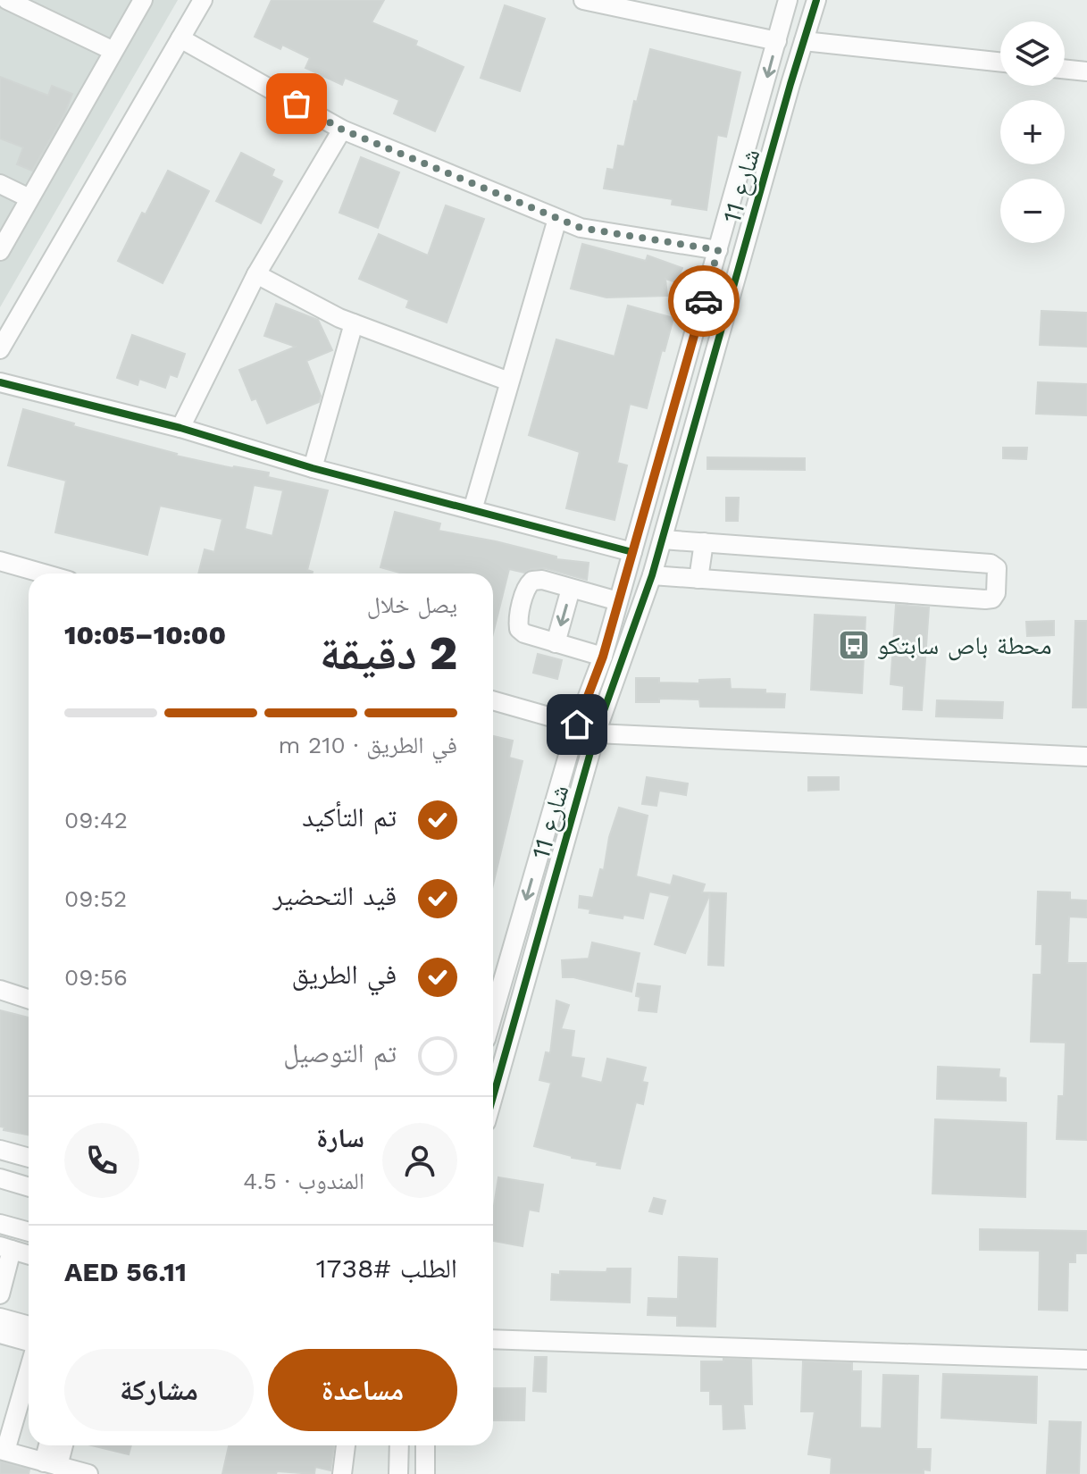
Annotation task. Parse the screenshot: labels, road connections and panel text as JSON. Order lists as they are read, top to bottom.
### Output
{
  "streets": {
    "street": ["شارع 11"]
  },
  "places": {
    "bus stop": ["محطة باص سابتكو"]
  },
  "page": {
    "map_buttons": ["+", "−"],
    "heading": ["2 دقيقة", "يصل خلال", "10:00–10:05"],
    "panel": [
      "سارة",
      "المندوب · 4.5",
      "الطلب #1738",
      "AED 56.11"
    ],
    "bar": "في الطريق · 210 m",
    "list": [
      ["تم التأكيد", "09:42"],
      ["قيد التحضير", "09:52"],
      ["في الطريق", "09:56"],
      "تم التوصيل"
    ],
    "buttons": ["مساعدة", "مشاركة"]
  }
}
